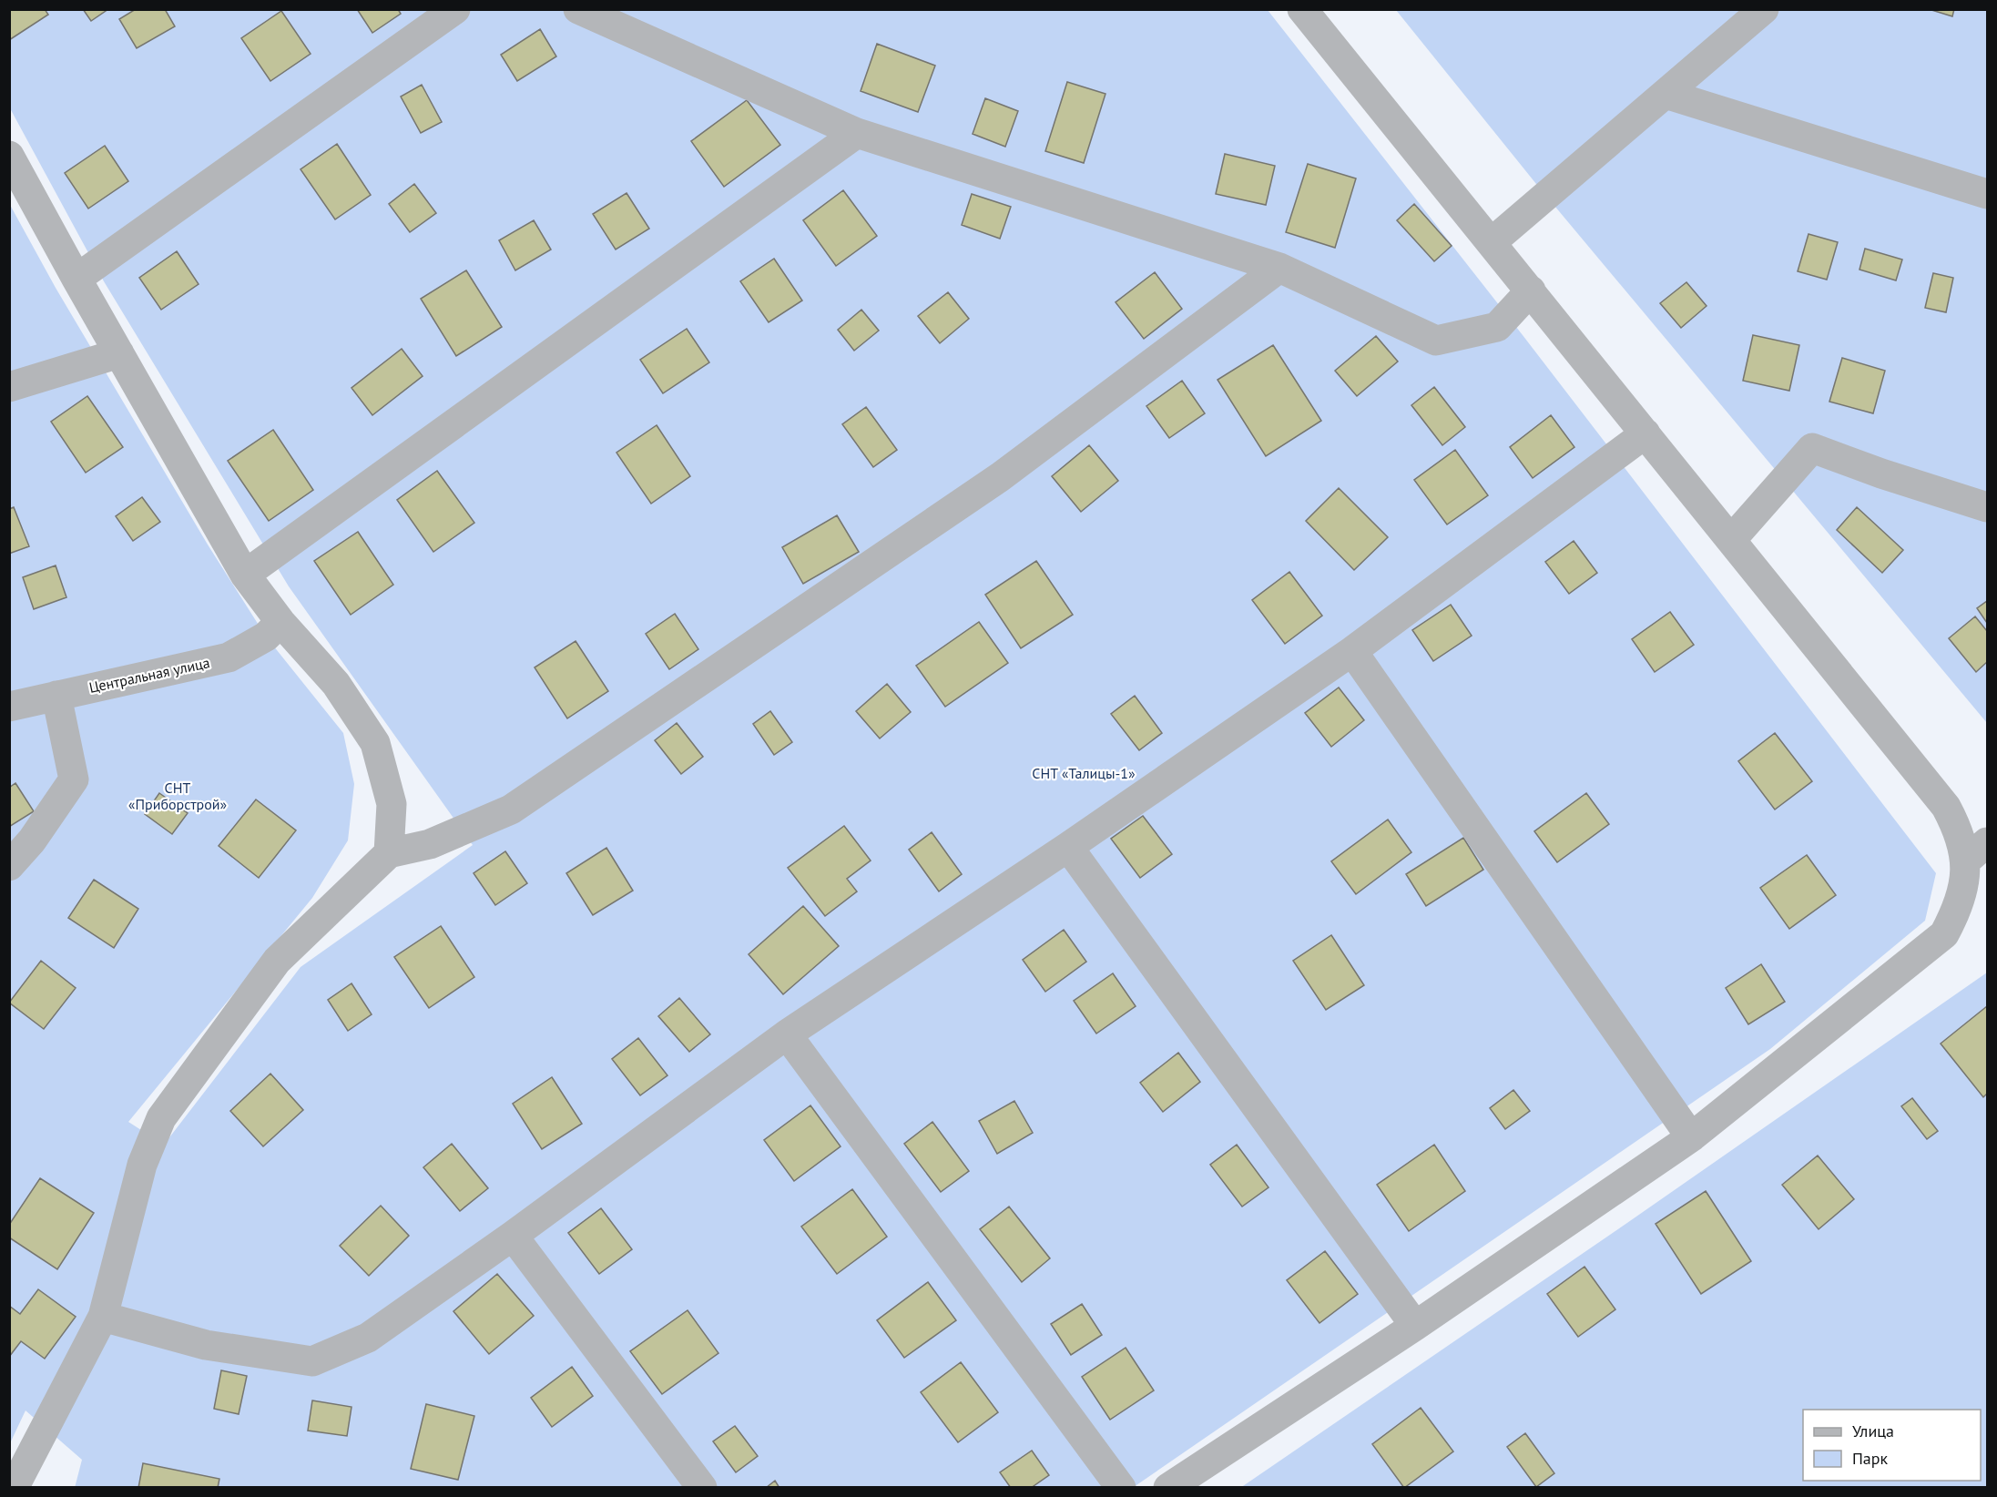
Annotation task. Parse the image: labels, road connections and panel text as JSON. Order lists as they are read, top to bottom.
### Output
{
  "streets": {
    "street": ["Центральная улица"]
  },
  "parks": ["СНТ «Талицы-1»", "СНТ «Приборстрой»"],
  "legend": ["Улица", "Парк"]
}
